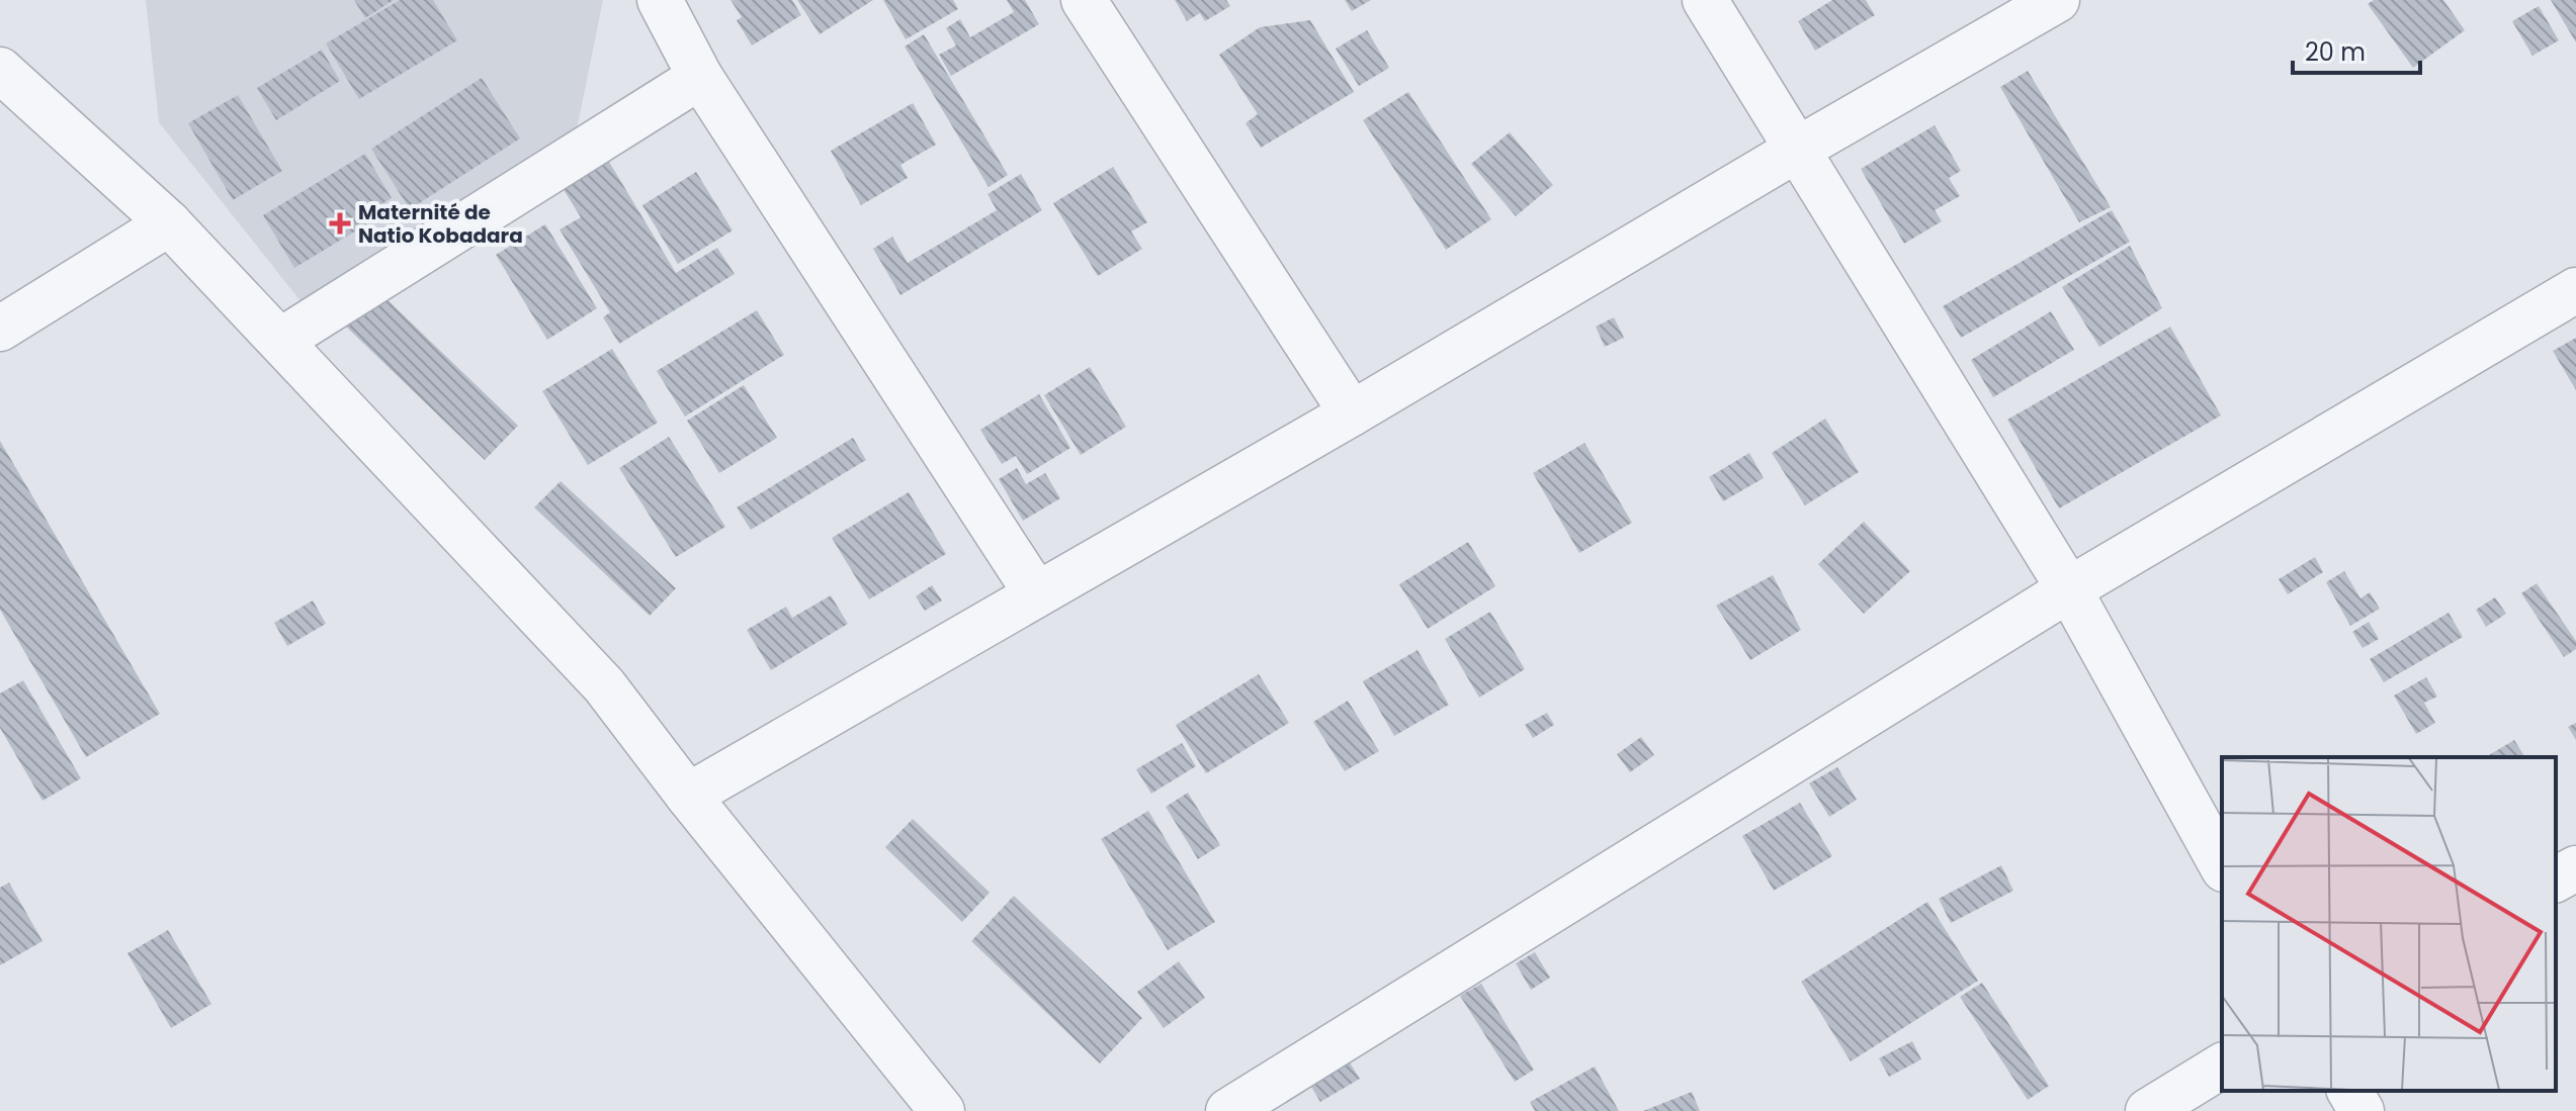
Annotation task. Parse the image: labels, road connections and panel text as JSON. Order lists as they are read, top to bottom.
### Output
{
  "places": {
    "health": ["Maternité de Natio Kobadara"]
  },
  "scale_bar": "20 m"
}
